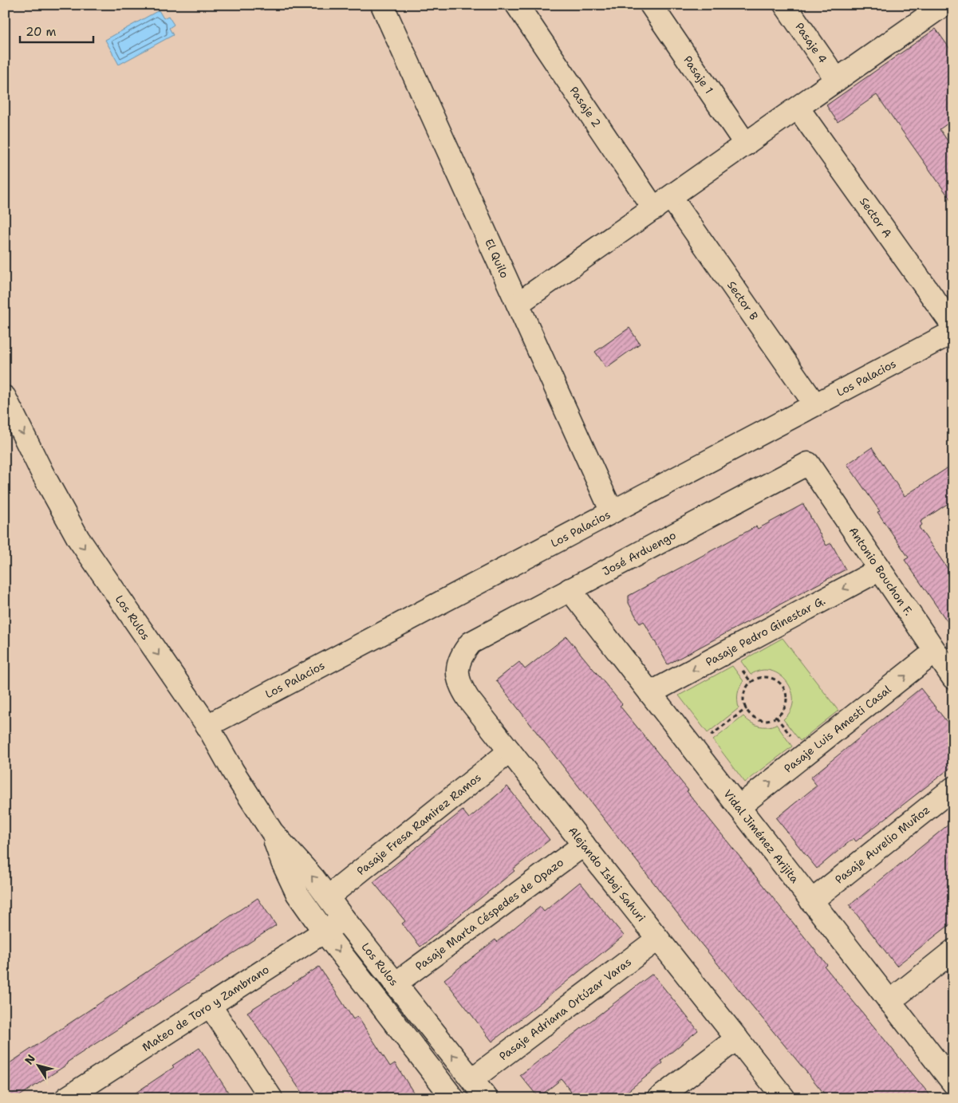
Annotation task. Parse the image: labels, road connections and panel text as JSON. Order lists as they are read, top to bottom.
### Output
{
  "streets": {
    "street": [
      "Pasaje 4",
      "Pasaje 1",
      "Pasaje 2",
      "Sector A",
      "El Quilo",
      "Sector B",
      "Los Palacios",
      "José Arduengo",
      "Antonio Bouchon F.",
      "Los Rulos",
      "Pasaje Pedro Ginestar G.",
      "Pasaje Luis Amesti Casal",
      "Pasaje Fresa Ramirez Ramos",
      "Vidal Jiménez Arijita",
      "Pasaje Aurelio Muñoz",
      "Alejando Isbej Sahuri",
      "Pasaje Marta Céspedes de Opazo",
      "Mateo de Toro y Zambrano",
      "Pasaje Adriana Ortúzar Varas"
    ]
  },
  "crossings": [
    ["Pasaje 2", "Sector B"],
    ["El Quilo", "Los Palacios"],
    ["Sector B", "Los Palacios"],
    ["Los Palacios", "Los Rulos"],
    ["José Arduengo", "Antonio Bouchon F."],
    ["José Arduengo", "Vidal Jiménez Arijita"],
    ["José Arduengo", "Alejando Isbej Sahuri"],
    ["Antonio Bouchon F.", "Pasaje Pedro Ginestar G."],
    ["Antonio Bouchon F.", "Pasaje Luis Amesti Casal"],
    ["Los Rulos", "Pasaje Fresa Ramirez Ramos"],
    ["Los Rulos", "Pasaje Marta Céspedes de Opazo"],
    ["Los Rulos", "Mateo de Toro y Zambrano"],
    ["Los Rulos", "Pasaje Adriana Ortúzar Varas"],
    ["Pasaje Pedro Ginestar G.", "Vidal Jiménez Arijita"],
    ["Pasaje Luis Amesti Casal", "Vidal Jiménez Arijita"],
    ["Pasaje Fresa Ramirez Ramos", "Alejando Isbej Sahuri"],
    ["Vidal Jiménez Arijita", "Pasaje Aurelio Muñoz"],
    ["Alejando Isbej Sahuri", "Pasaje Marta Céspedes de Opazo"],
    ["Alejando Isbej Sahuri", "Pasaje Adriana Ortúzar Varas"]
  ],
  "one_way": ["Pasaje Pedro Ginestar G.", "Pasaje Luis Amesti Casal"],
  "scale_bar": "20 m",
  "north": "top left"
}
